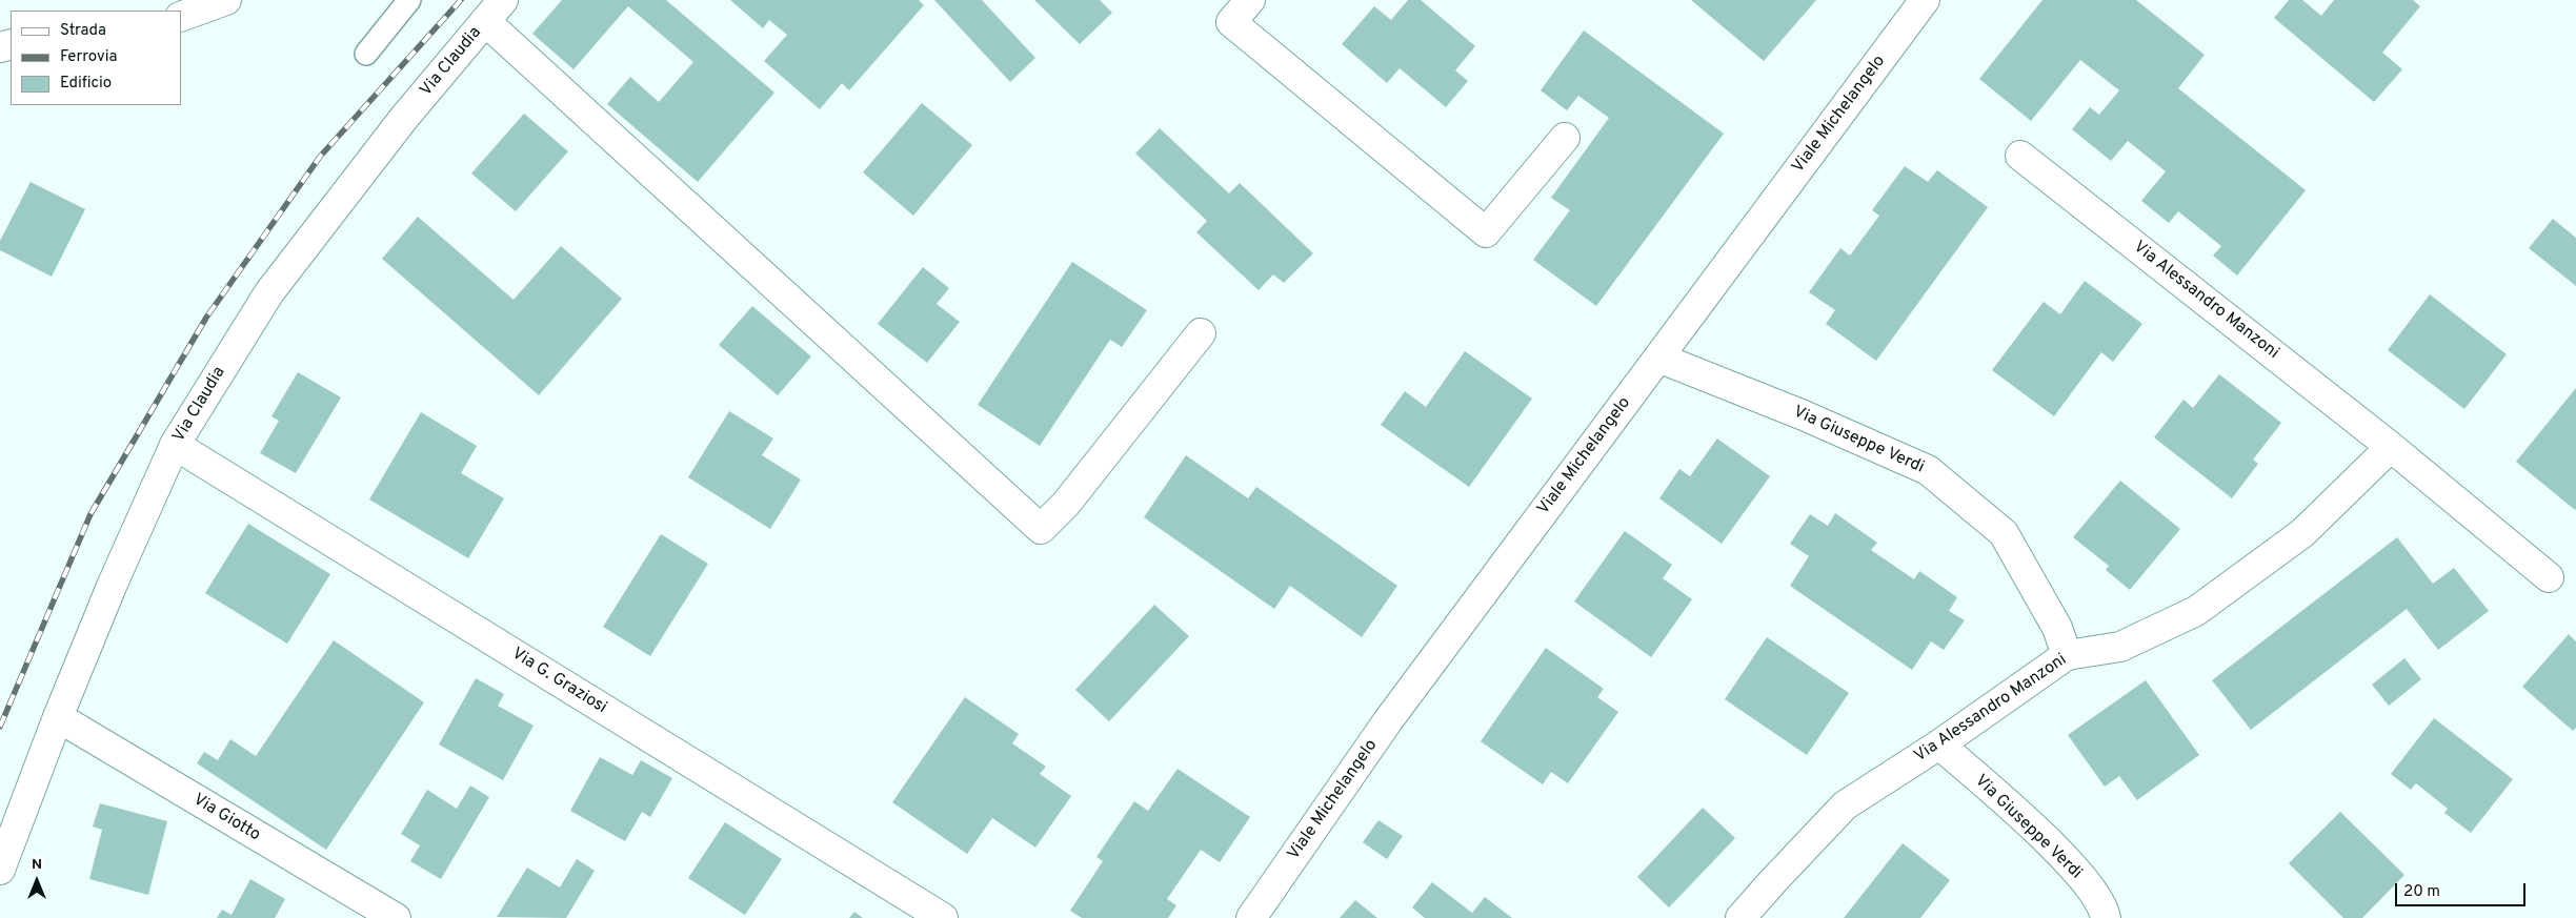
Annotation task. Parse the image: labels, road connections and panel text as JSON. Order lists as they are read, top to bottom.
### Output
{
  "streets": {
    "street": [
      "Via Claudia",
      "Viale Michelangelo",
      "Via Alessandro Manzoni",
      "Via Giuseppe Verdi",
      "Via G. Graziosi",
      "Via Giotto"
    ]
  },
  "crossings": [
    ["Via Claudia", "Via G. Graziosi"],
    ["Via Claudia", "Via Giotto"],
    ["Viale Michelangelo", "Via Giuseppe Verdi"],
    ["Via Alessandro Manzoni", "Via Giuseppe Verdi"]
  ],
  "legend": ["Strada", "Ferrovia", "Edificio"],
  "scale_bar": "20 m",
  "north": "top"
}
